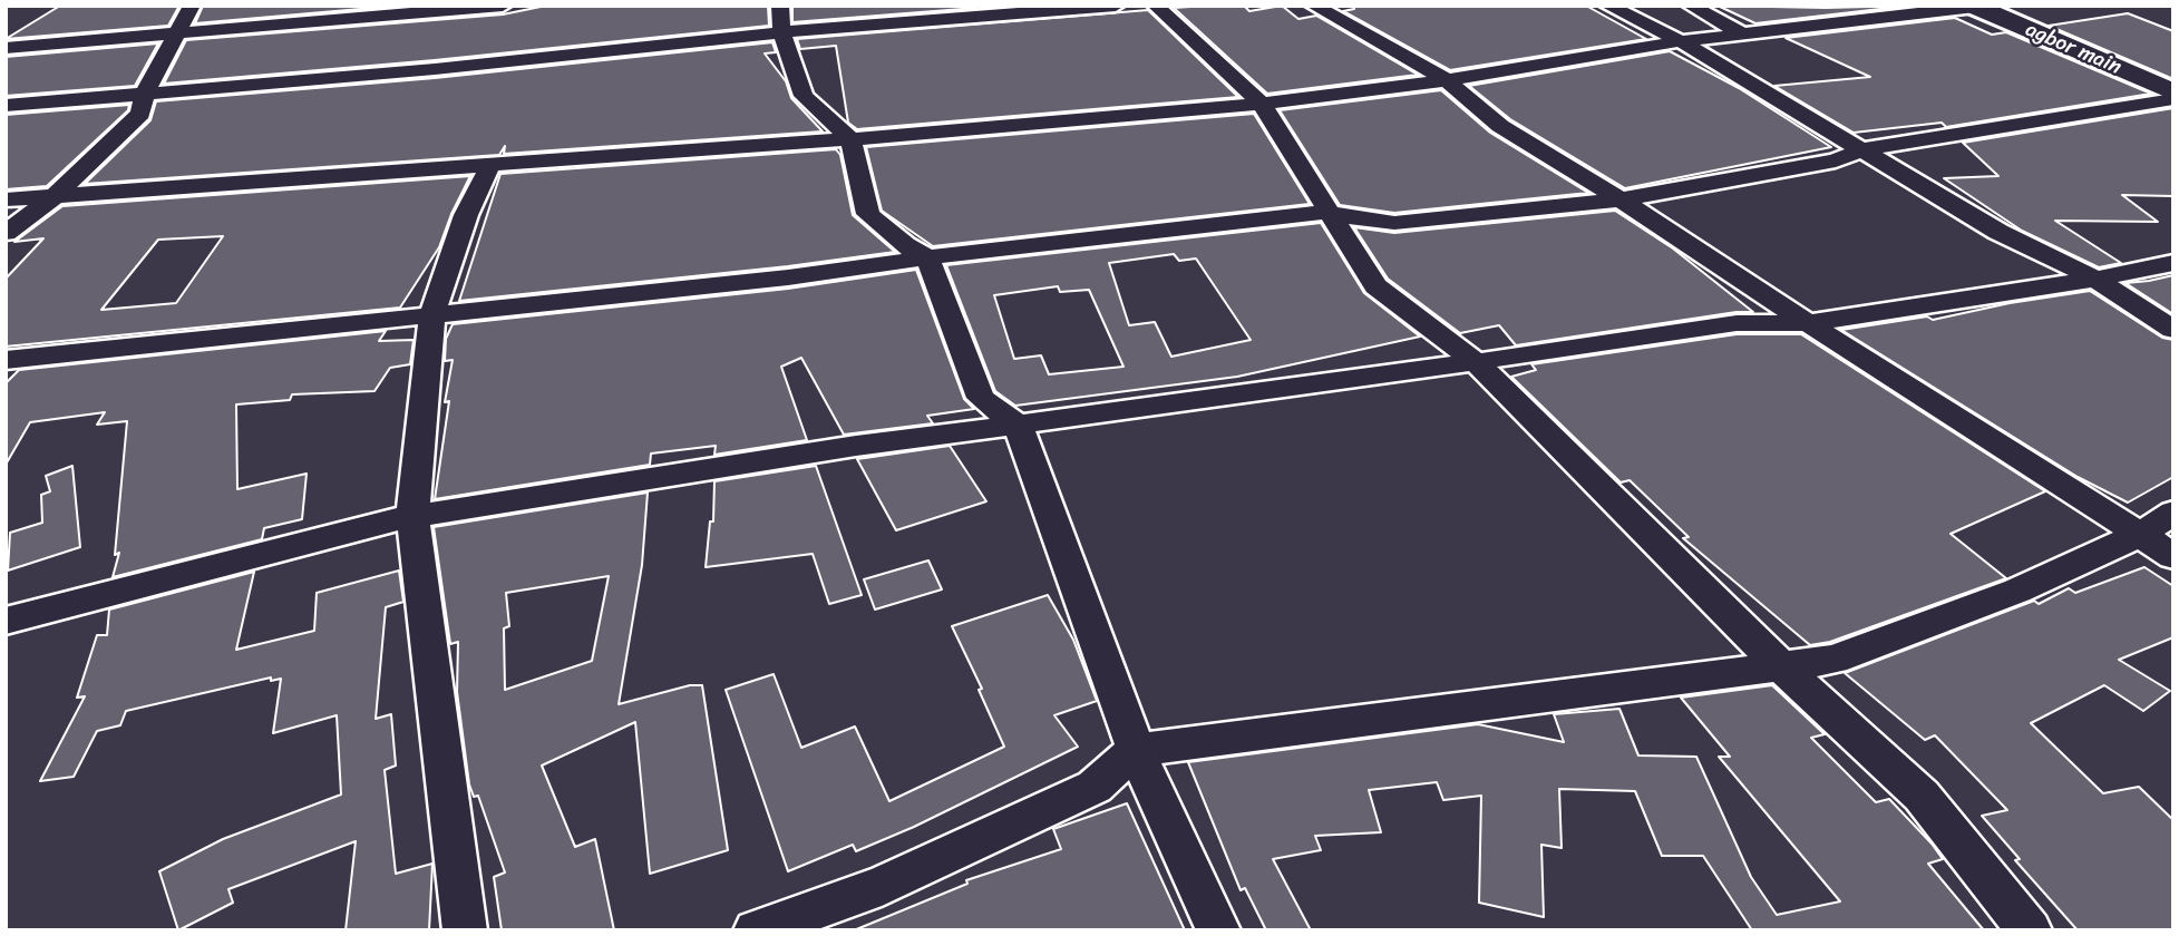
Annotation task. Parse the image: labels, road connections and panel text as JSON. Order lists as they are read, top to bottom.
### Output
{
  "streets": {
    "main road": ["agbor main"]
  }
}
